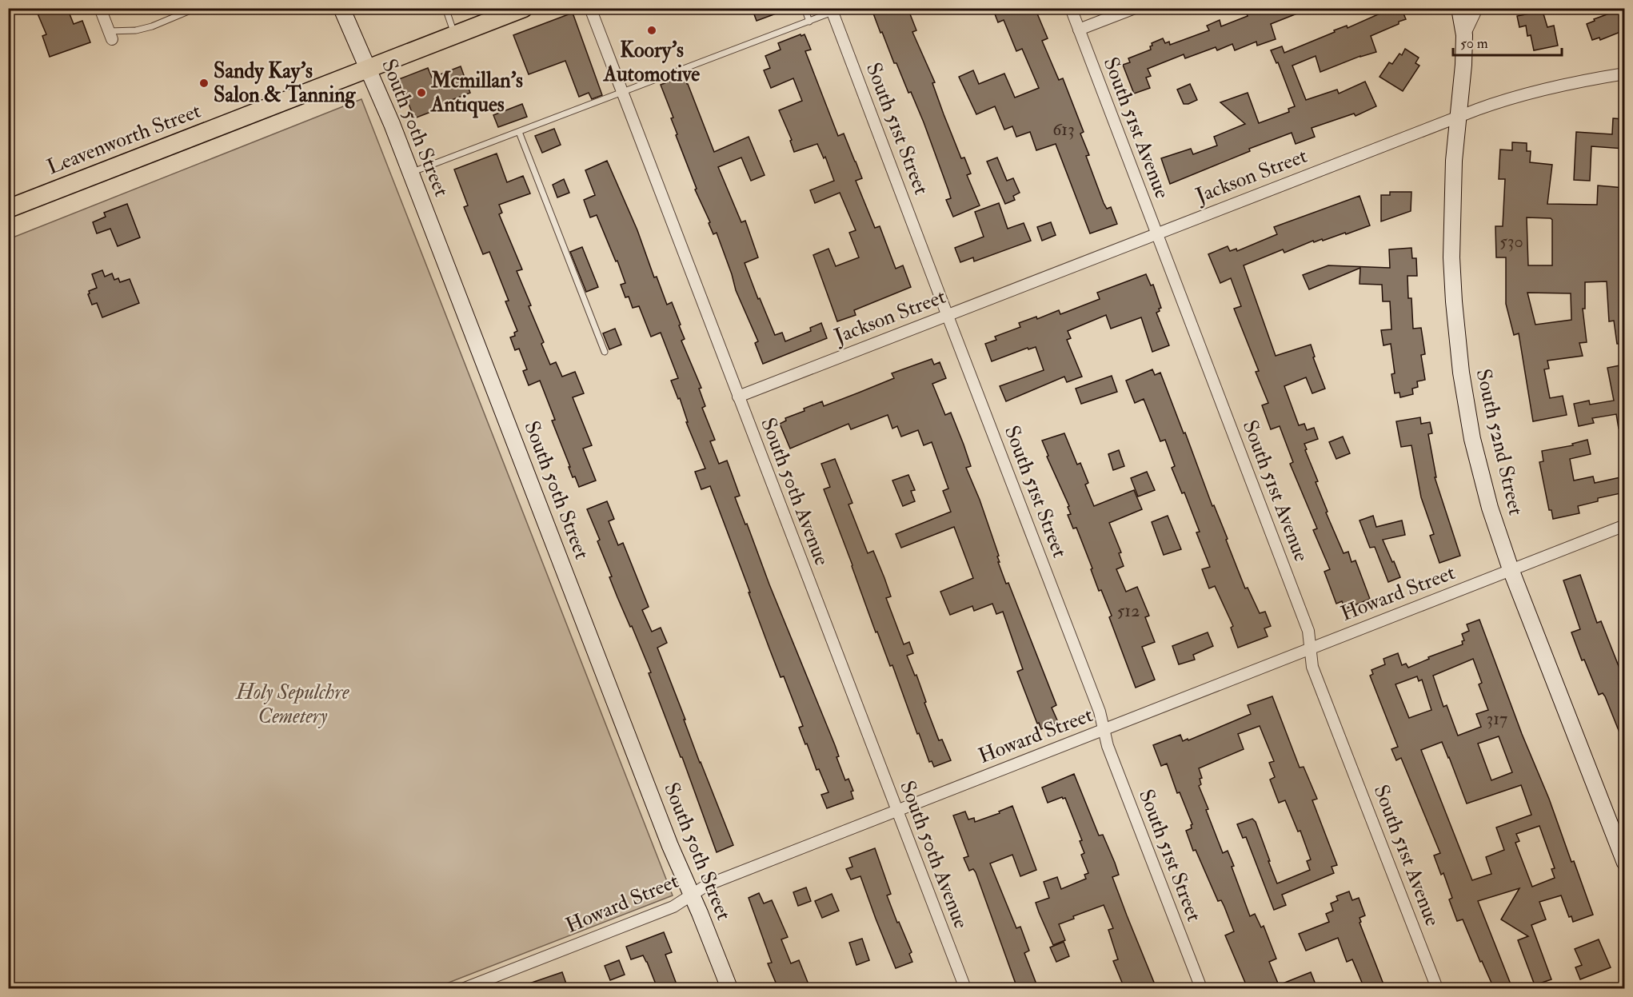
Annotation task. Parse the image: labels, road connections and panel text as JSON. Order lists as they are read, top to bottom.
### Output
{
  "streets": {
    "main road": ["South 50th Street", "Leavenworth Street", "South 52nd Street"],
    "street": [
      "South 51st Avenue",
      "South 51st Street",
      "Jackson Street",
      "South 50th Avenue",
      "Howard Street"
    ]
  },
  "crossings": [
    ["South 50th Street", "Leavenworth Street"],
    ["South 50th Street", "Howard Street"],
    ["South 51st Avenue", "Jackson Street"],
    ["South 51st Avenue", "Howard Street"],
    ["South 51st Street", "Jackson Street"],
    ["South 51st Street", "Howard Street"],
    ["Jackson Street", "South 52nd Street"],
    ["Jackson Street", "South 50th Avenue"],
    ["South 52nd Street", "Howard Street"],
    ["South 50th Avenue", "Howard Street"]
  ],
  "parks": ["Holy Sepulchre Cemetery"],
  "places": ["Koory's Automotive", "Sandy Kay's Salon & Tanning", "Mcmillan's Antiques"],
  "house_numbers": [
    "613",
    "530",
    "512",
    "317"
  ],
  "scale_bar": "50 m"
}
